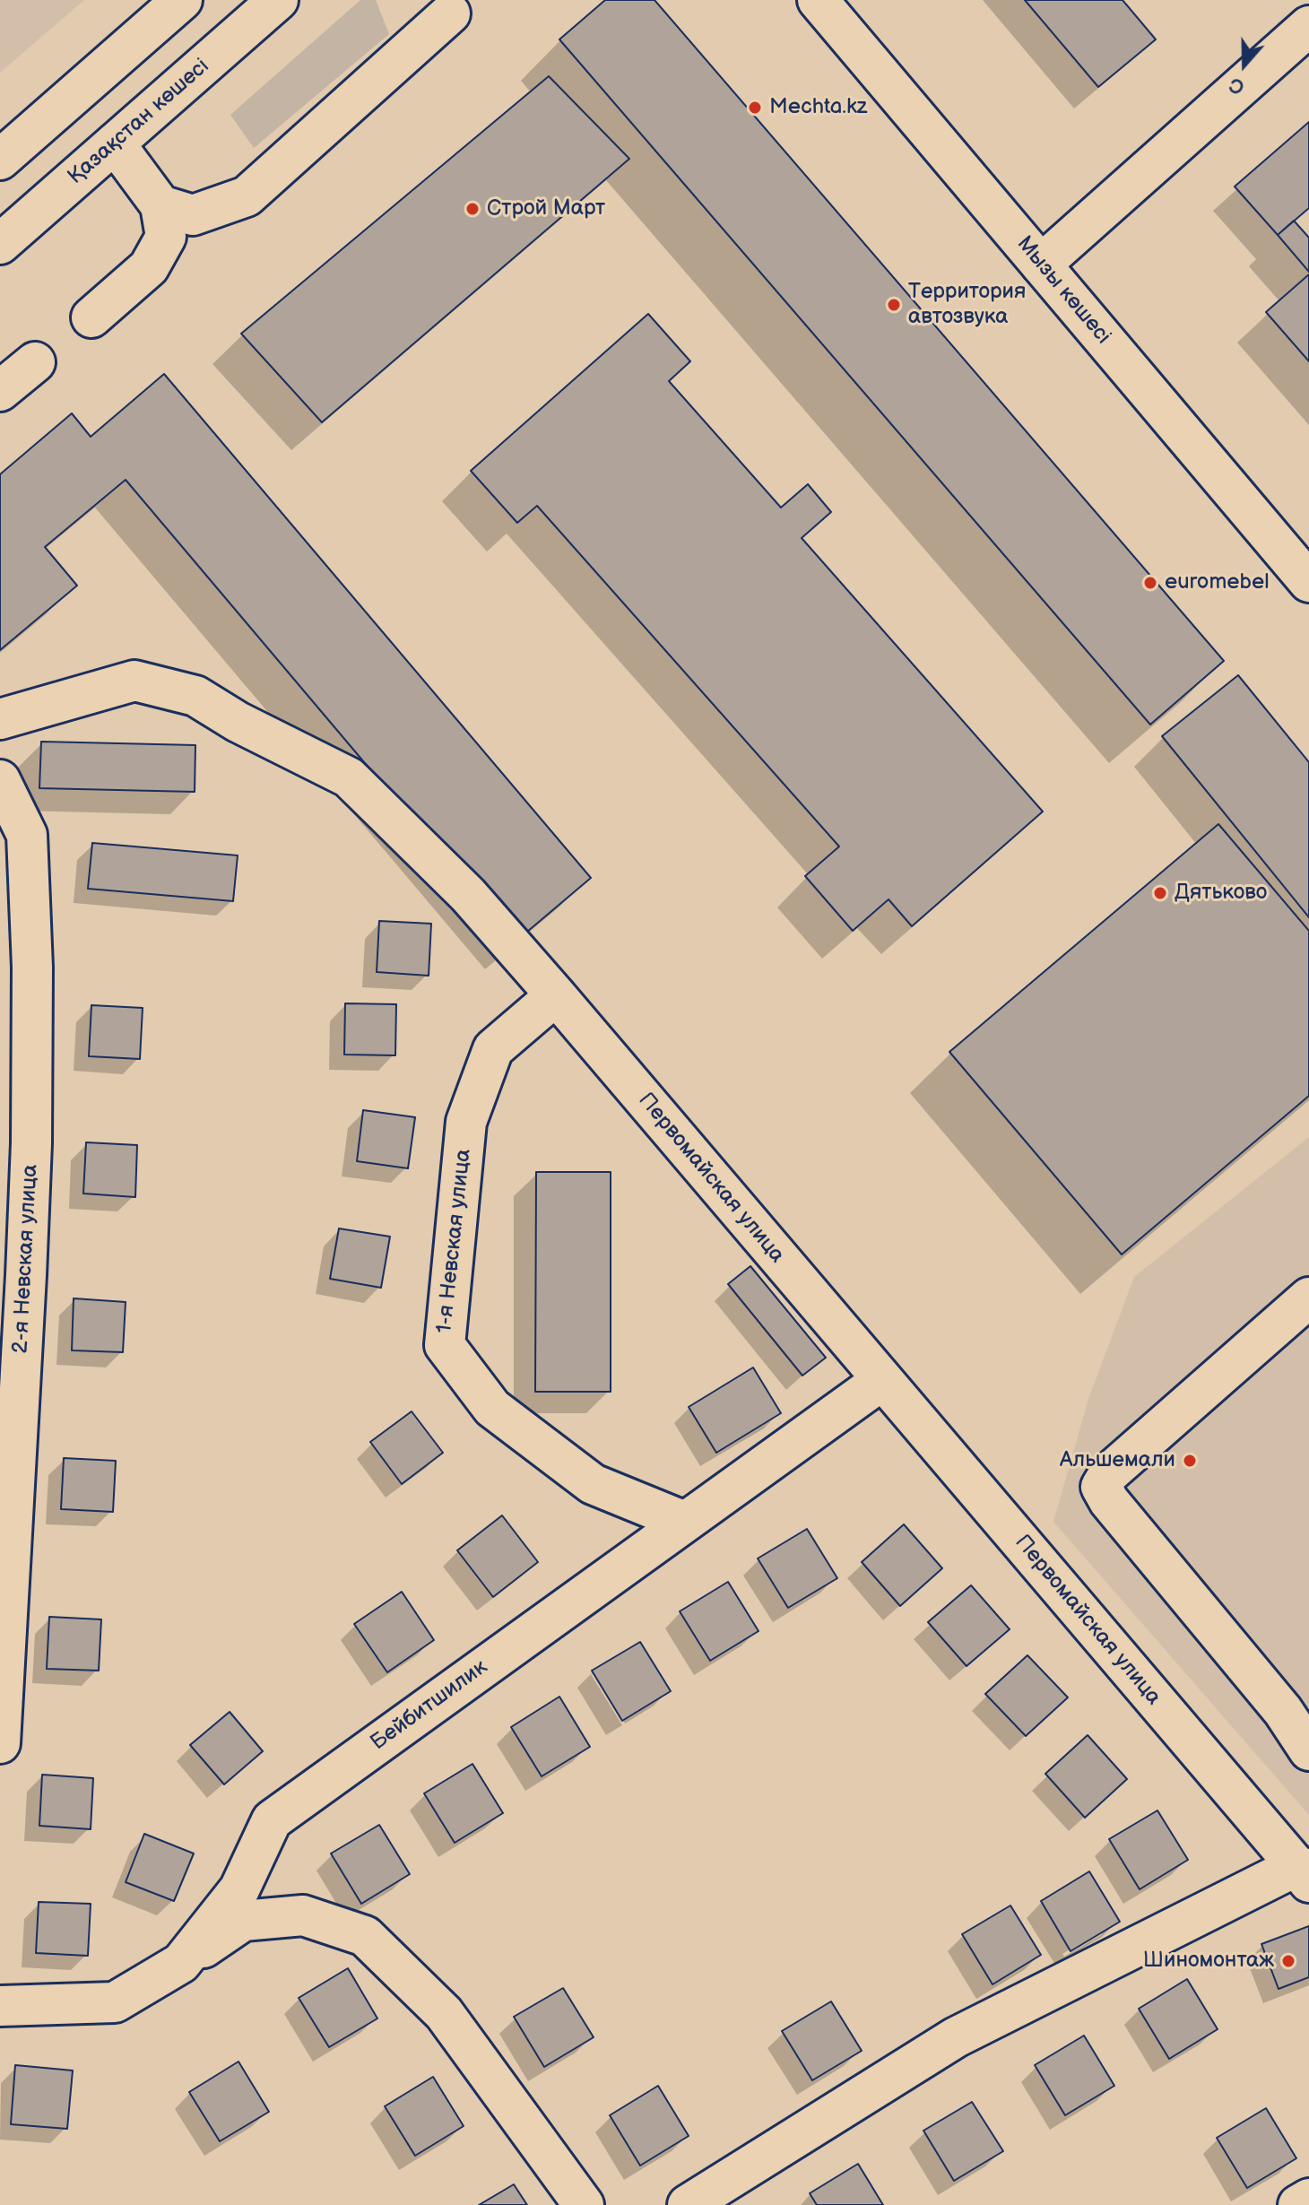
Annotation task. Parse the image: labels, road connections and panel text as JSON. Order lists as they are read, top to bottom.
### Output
{
  "streets": {
    "street": [
      "Қазақстан көшесі",
      "Мызы көшесі",
      "Первомайская улица",
      "1-я Невская улица",
      "2-я Невская улица",
      "Бейбитшилик"
    ]
  },
  "crossings": [
    ["Первомайская улица", "1-я Невская улица"],
    ["Первомайская улица", "Бейбитшилик"],
    ["1-я Невская улица", "Бейбитшилик"]
  ],
  "places": [
    "Mechta.kz",
    "Строй Март",
    "Территория автозвука",
    "euromebel",
    "Дятьково",
    "Альшемали",
    "Шиномонтаж"
  ],
  "north": "bottom"
}
